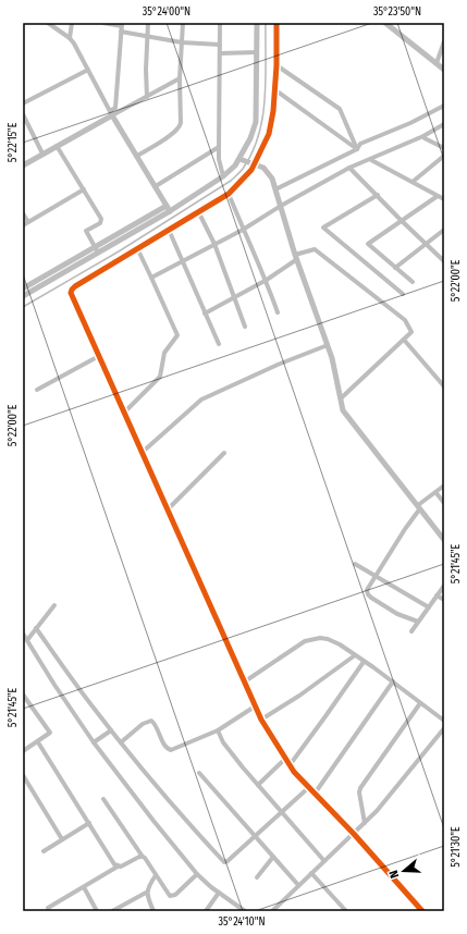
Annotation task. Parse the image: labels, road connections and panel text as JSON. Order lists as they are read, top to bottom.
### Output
{
  "north": "left",
  "coordinates": [
    "35°24'00\"N",
    "35°23'50\"N",
    "5°22'15\"E",
    "5°22'00\"E",
    "5°21'45\"E",
    "5°21'30\"E",
    "35°24'10\"N"
  ]
}
